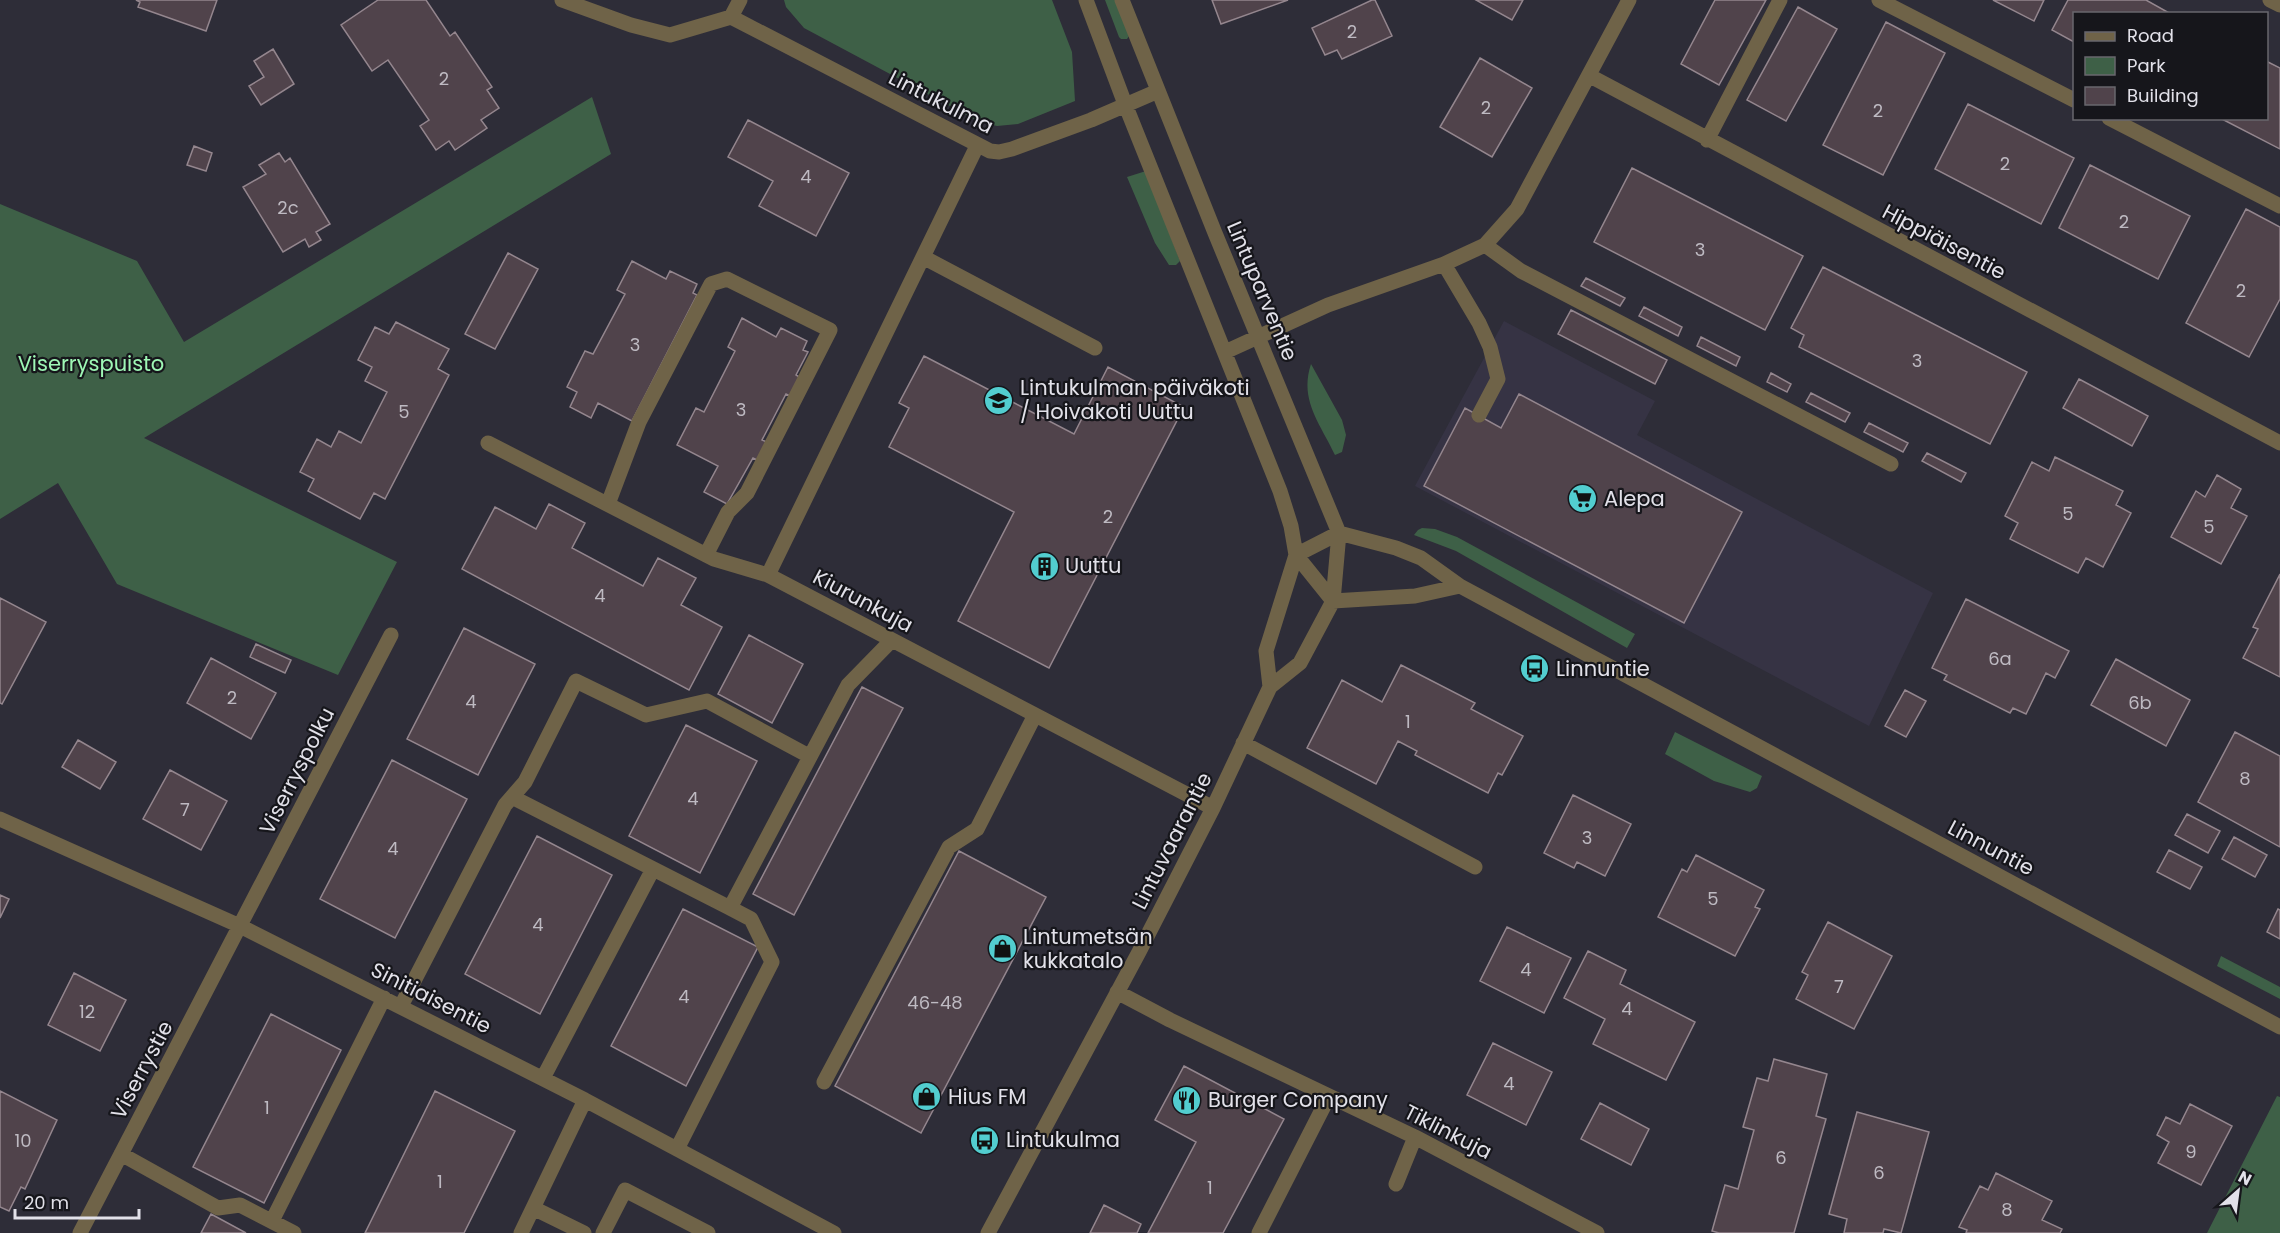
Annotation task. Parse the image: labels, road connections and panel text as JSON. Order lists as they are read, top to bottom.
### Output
{
  "streets": {
    "street": [
      "Lintukulma",
      "Hippiäisentie",
      "Lintuparventie",
      "Kiurunkuja",
      "Viserryspolku",
      "Lintuvaarantie",
      "Linnuntie",
      "Sinitiaisentie",
      "Viserrystie",
      "Tiklinkuja"
    ]
  },
  "crossings": [
    ["Lintukulma", "Lintuparventie"],
    ["Lintuparventie", "Lintuvaarantie"],
    ["Lintuparventie", "Linnuntie"],
    ["Kiurunkuja", "Lintuvaarantie"],
    ["Viserryspolku", "Sinitiaisentie"],
    ["Viserryspolku", "Viserrystie"],
    ["Lintuvaarantie", "Tiklinkuja"],
    ["Sinitiaisentie", "Viserrystie"]
  ],
  "parks": ["Viserryspuisto"],
  "places": {
    "school or university": ["Lintukulman päiväkoti / Hoivakoti Uuttu"],
    "supermarket": ["Alepa"],
    "building": ["Uuttu"],
    "bus stop": ["Linnuntie", "Lintukulma"],
    "shop": ["Lintumetsän kukkatalo", "Hius FM"],
    "restaurant": ["Burger Company"]
  },
  "house_numbers": [
    "2",
    "2",
    "2",
    "2",
    "2",
    "4",
    "2c",
    "2",
    "3",
    "2",
    "3",
    "3",
    "3",
    "5",
    "5",
    "2",
    "5",
    "4",
    "6a",
    "2",
    "4",
    "6b",
    "1",
    "8",
    "4",
    "7",
    "3",
    "4",
    "5",
    "4",
    "4",
    "7",
    "4",
    "46-48",
    "4",
    "12",
    "4",
    "1",
    "10",
    "9",
    "6",
    "6",
    "1",
    "1",
    "8"
  ],
  "legend": ["Road", "Park", "Building"],
  "scale_bar": "20 m",
  "north": "top right"
}
